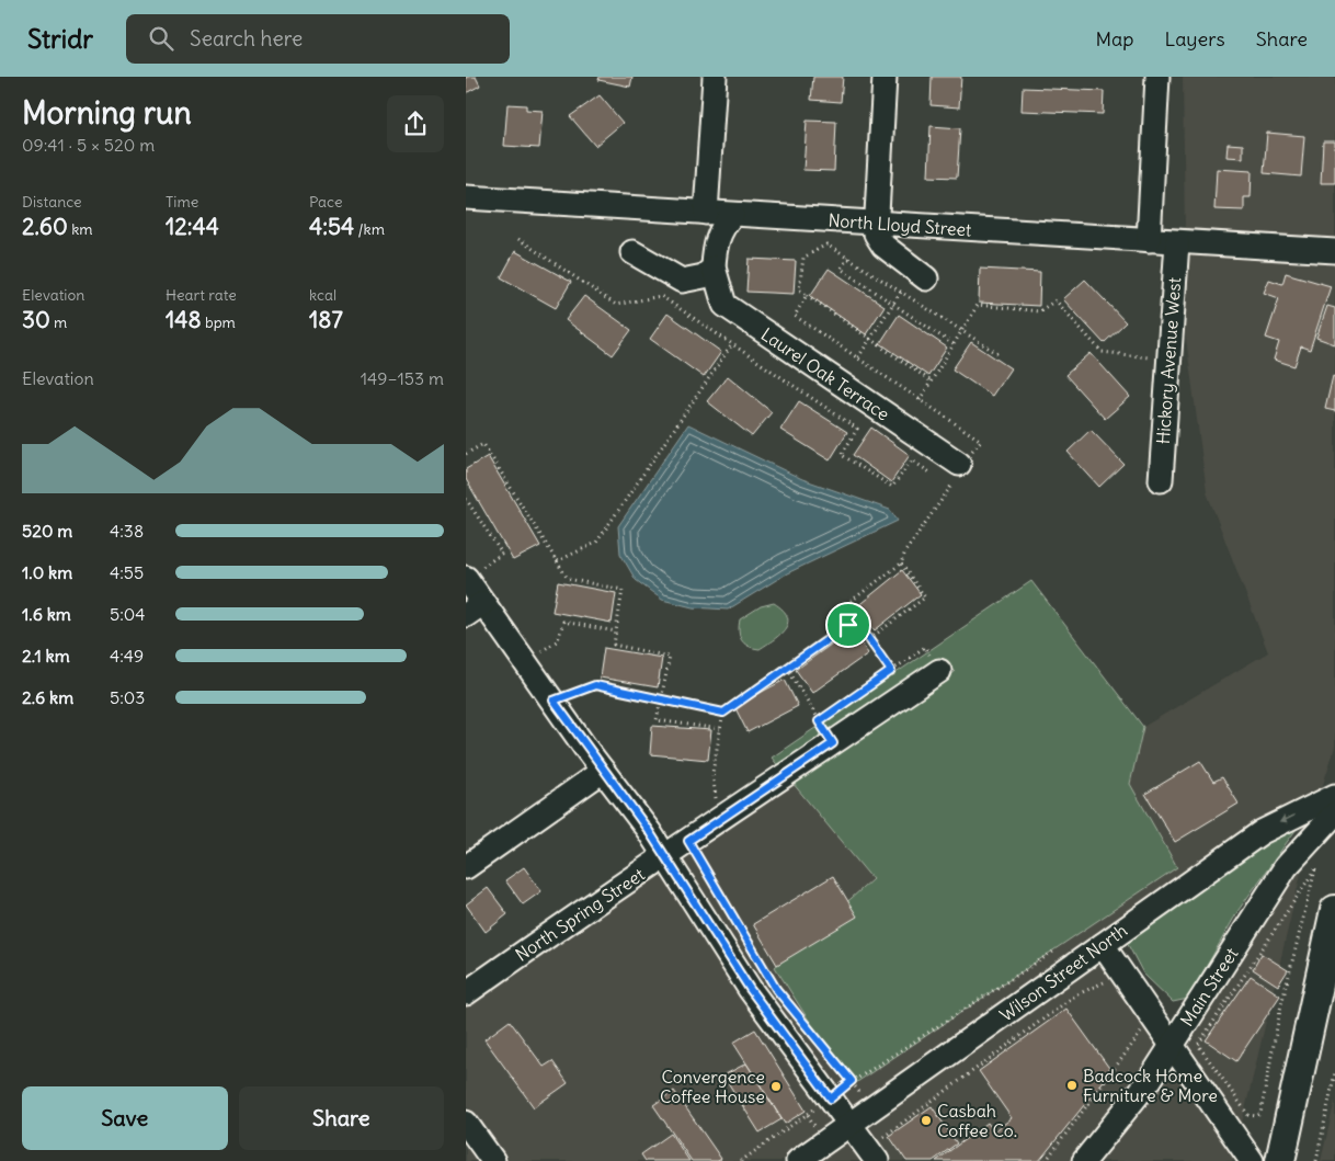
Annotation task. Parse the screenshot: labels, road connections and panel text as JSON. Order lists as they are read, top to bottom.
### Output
{
  "streets": {
    "street": [
      "North Lloyd Street",
      "Hickory Avenue West",
      "Laurel Oak Terrace",
      "North Spring Street",
      "Wilson Street North",
      "Main Street"
    ]
  },
  "crossings": [
    ["North Lloyd Street", "Hickory Avenue West"],
    ["North Lloyd Street", "Laurel Oak Terrace"]
  ],
  "one_way": ["Wilson Street North"],
  "places": ["Badcock Home Furniture & More", "Convergence Coffee House", "Casbah Coffee Co."],
  "page": {
    "header": "Stridr",
    "search": "Search here",
    "nav": ["Map", "Layers", "Share"],
    "heading": ["Morning run", "09:41 · 5 × 520 m"],
    "stats": [
      ["Distance", "2.60 km"],
      ["Time", "12:44"],
      ["Pace", "4:54 /km"],
      ["Elevation", "30 m"],
      ["Heart rate", "148 bpm"],
      ["kcal", "187"]
    ],
    "chart": ["Elevation", "149–153 m"],
    "list": [
      {
        "name": "520 m",
        "note": "4:38"
      },
      {
        "name": "1.0 km",
        "note": "4:55"
      },
      {
        "name": "1.6 km",
        "note": "5:04"
      },
      {
        "name": "2.1 km",
        "note": "4:49"
      },
      {
        "name": "2.6 km",
        "note": "5:03"
      }
    ],
    "buttons": ["Save", "Share"]
  }
}
